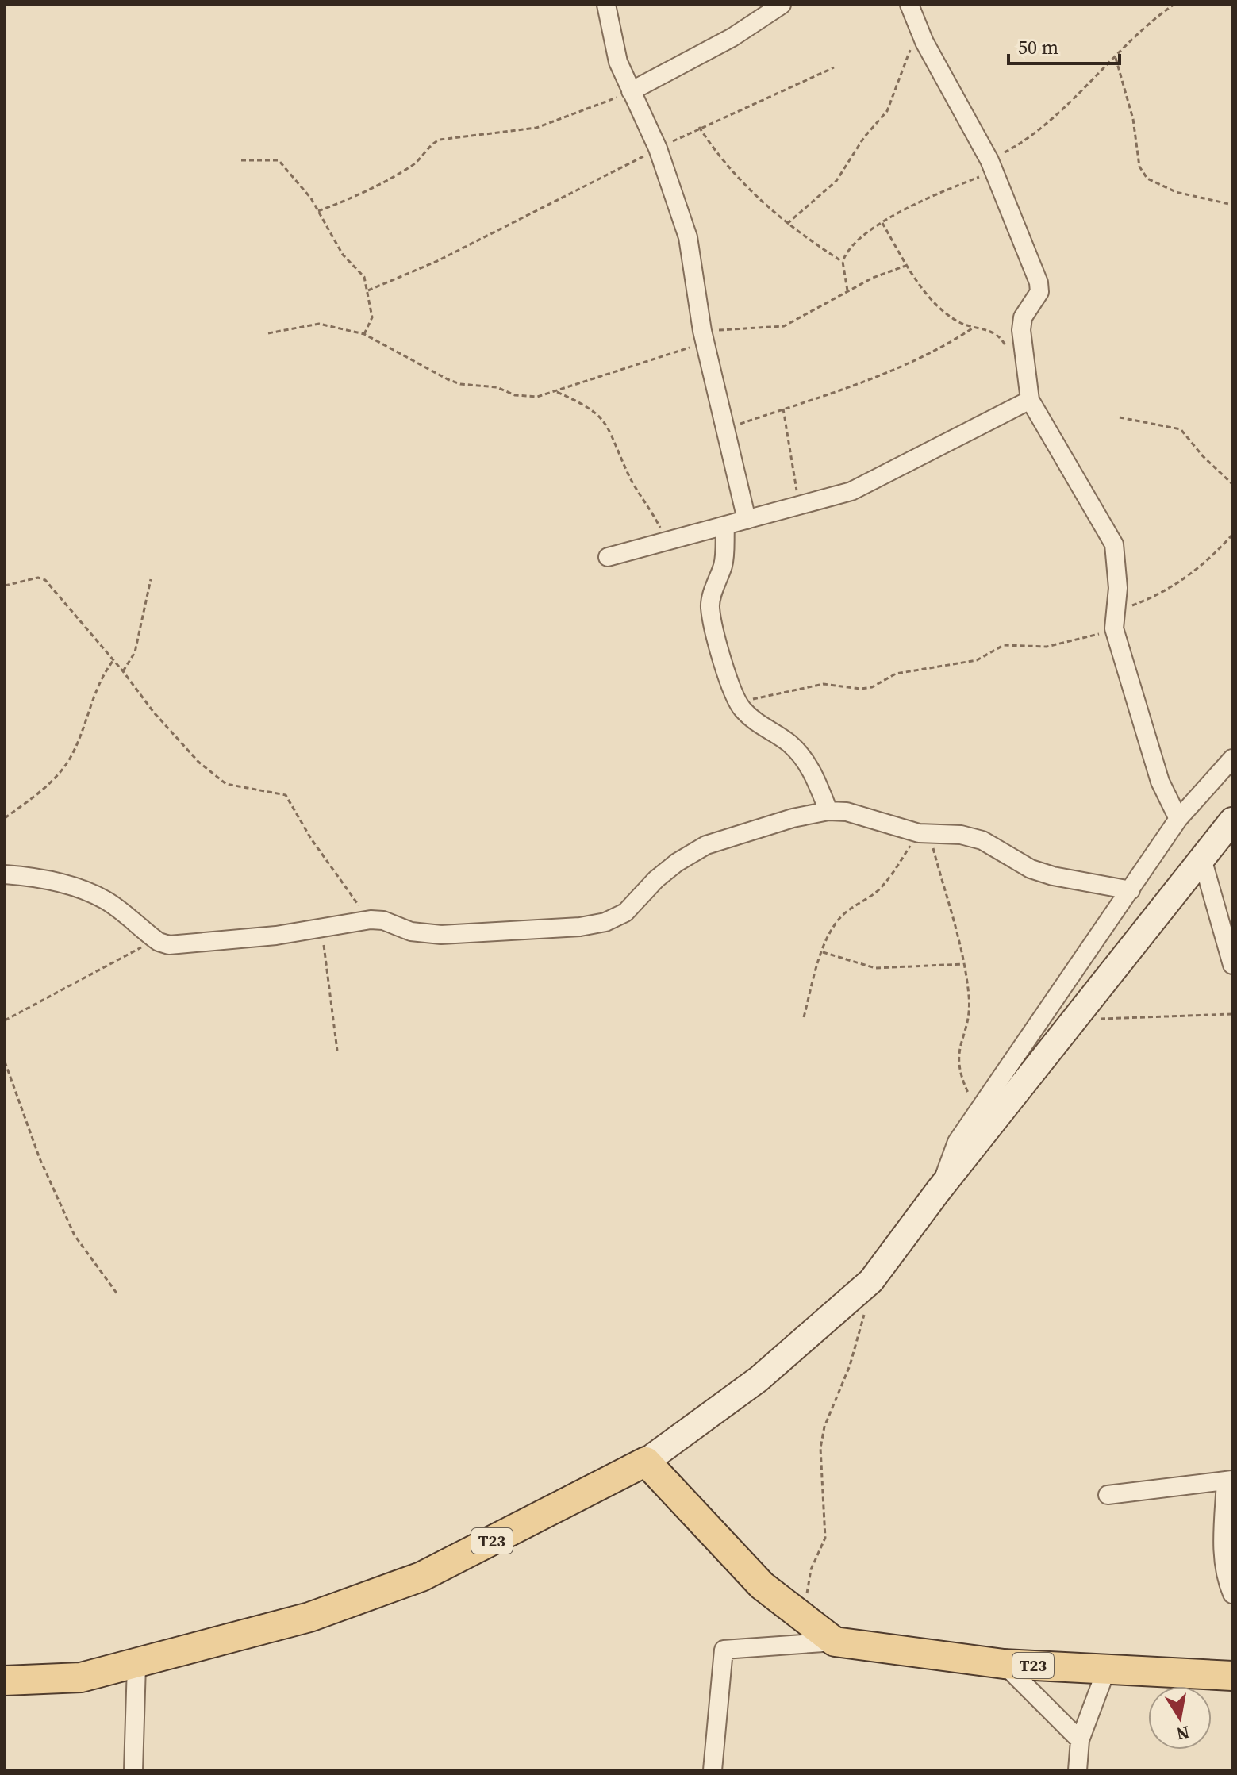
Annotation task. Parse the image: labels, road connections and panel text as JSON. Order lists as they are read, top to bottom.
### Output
{
  "streets": {
    "main road": ["T23"]
  },
  "scale_bar": "50 m",
  "north": "bottom"
}
